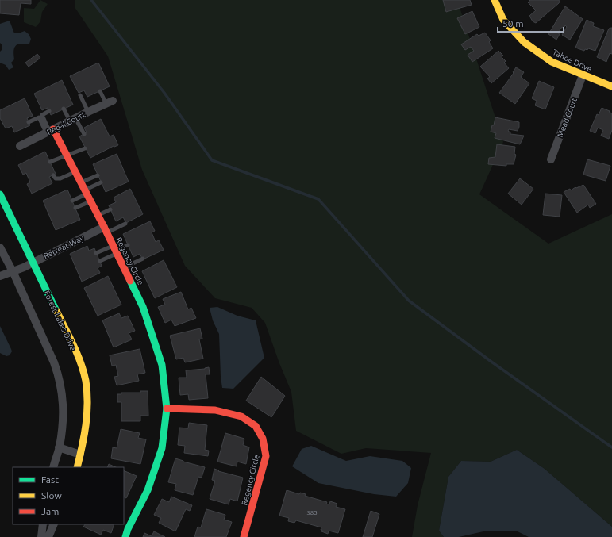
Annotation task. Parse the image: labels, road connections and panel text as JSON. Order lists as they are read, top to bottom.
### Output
{
  "streets": {
    "street": [
      "Tahoe Drive",
      "Mead Court",
      "Regal Court",
      "Retreat Way",
      "Regency Circle",
      "Forest Lakes Drive"
    ]
  },
  "crossings": [
    ["Tahoe Drive", "Mead Court"],
    ["Regal Court", "Regency Circle"],
    ["Retreat Way", "Regency Circle"],
    ["Retreat Way", "Forest Lakes Drive"]
  ],
  "house_numbers": ["385"],
  "legend": ["Fast", "Slow", "Jam"],
  "scale_bar": "50 m"
}
